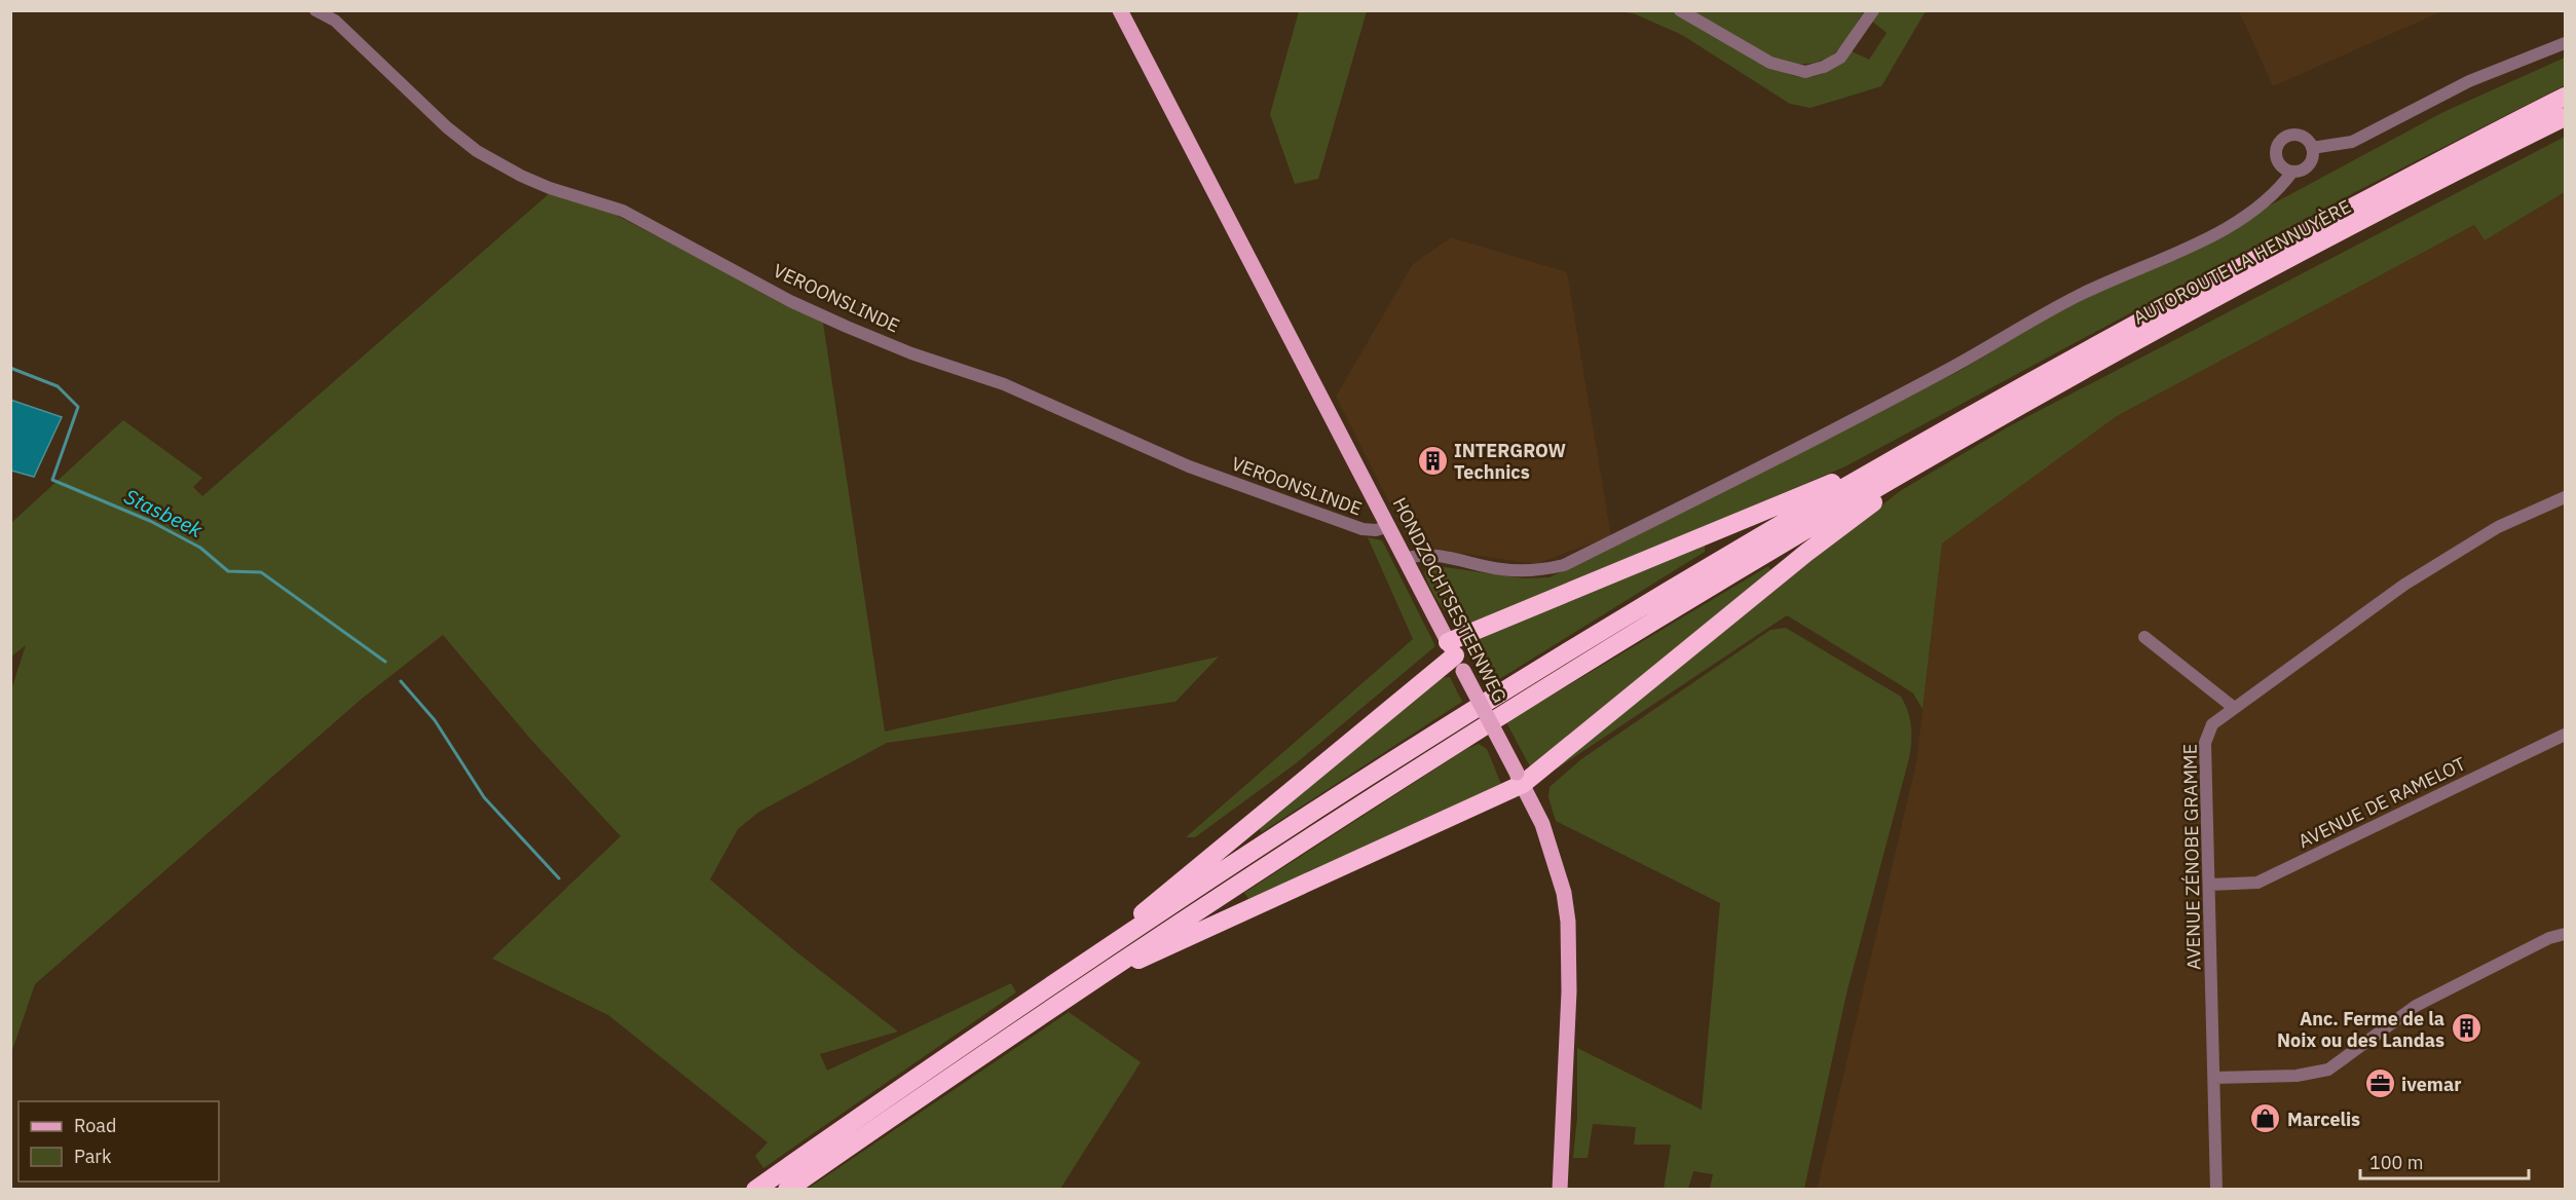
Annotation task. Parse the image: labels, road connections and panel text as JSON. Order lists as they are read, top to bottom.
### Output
{
  "streets": {
    "highway": ["AUTOROUTE LA HENNUYÈRE"],
    "main road": ["HONDZOCHTSESTEENWEG"],
    "street": ["VEROONSLINDE", "AVENUE DE RAMELOT", "AVENUE ZÉNOBE GRAMME"]
  },
  "crossings": [
    ["VEROONSLINDE", "HONDZOCHTSESTEENWEG"],
    ["AVENUE DE RAMELOT", "AVENUE ZÉNOBE GRAMME"]
  ],
  "water": ["Stasbeek"],
  "places": {
    "building": ["INTERGROW Technics", "Anc. Ferme de la Noix ou des Landas"],
    "office": ["ivemar"],
    "shop": ["Marcelis"]
  },
  "legend": ["Road", "Park"],
  "scale_bar": "100 m"
}
